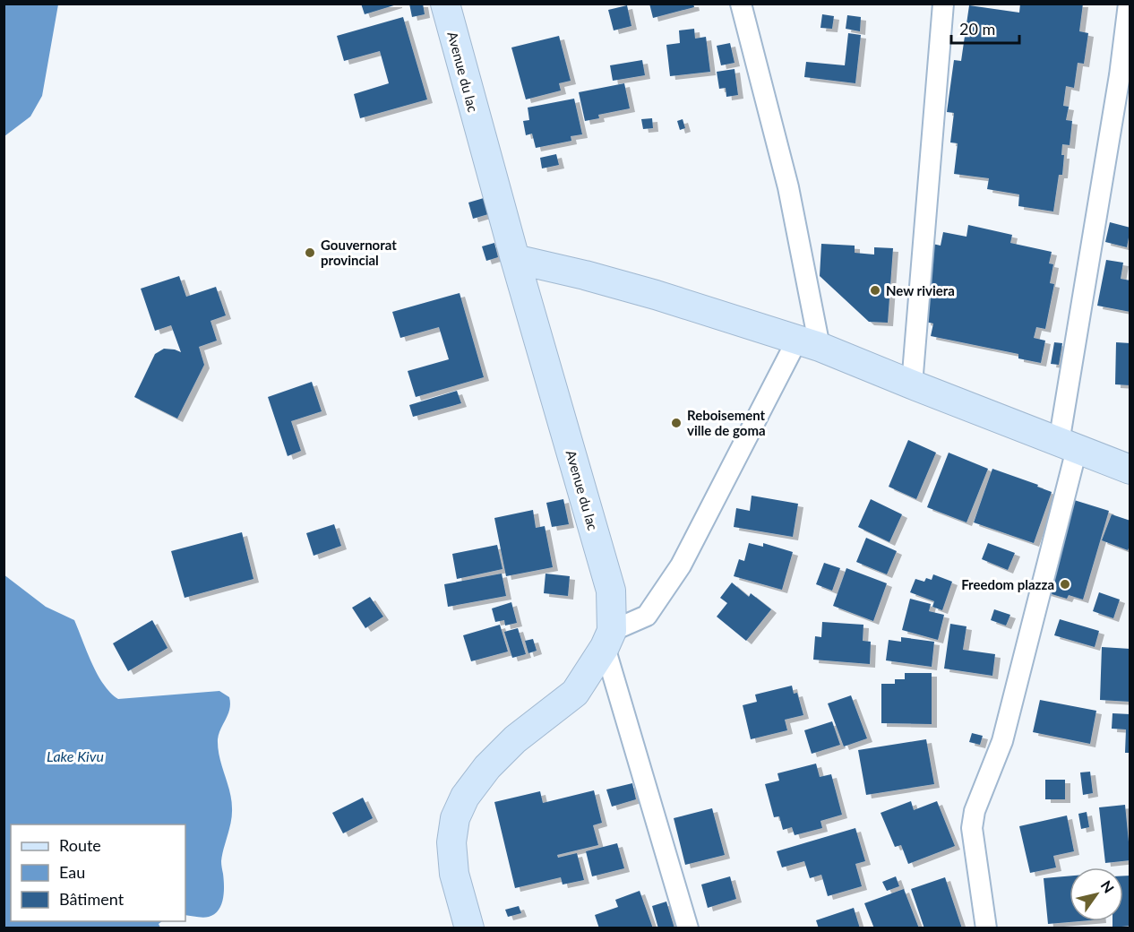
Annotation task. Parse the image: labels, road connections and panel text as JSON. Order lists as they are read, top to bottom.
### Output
{
  "streets": {
    "main road": ["Avenue du lac"]
  },
  "water": ["Lake Kivu"],
  "places": [
    "Gouvernorat provincial",
    "New riviera",
    "Reboisement ville de goma",
    "Freedom plazza"
  ],
  "legend": ["Route", "Eau", "Bâtiment"],
  "scale_bar": "20 m",
  "north": "top right"
}
